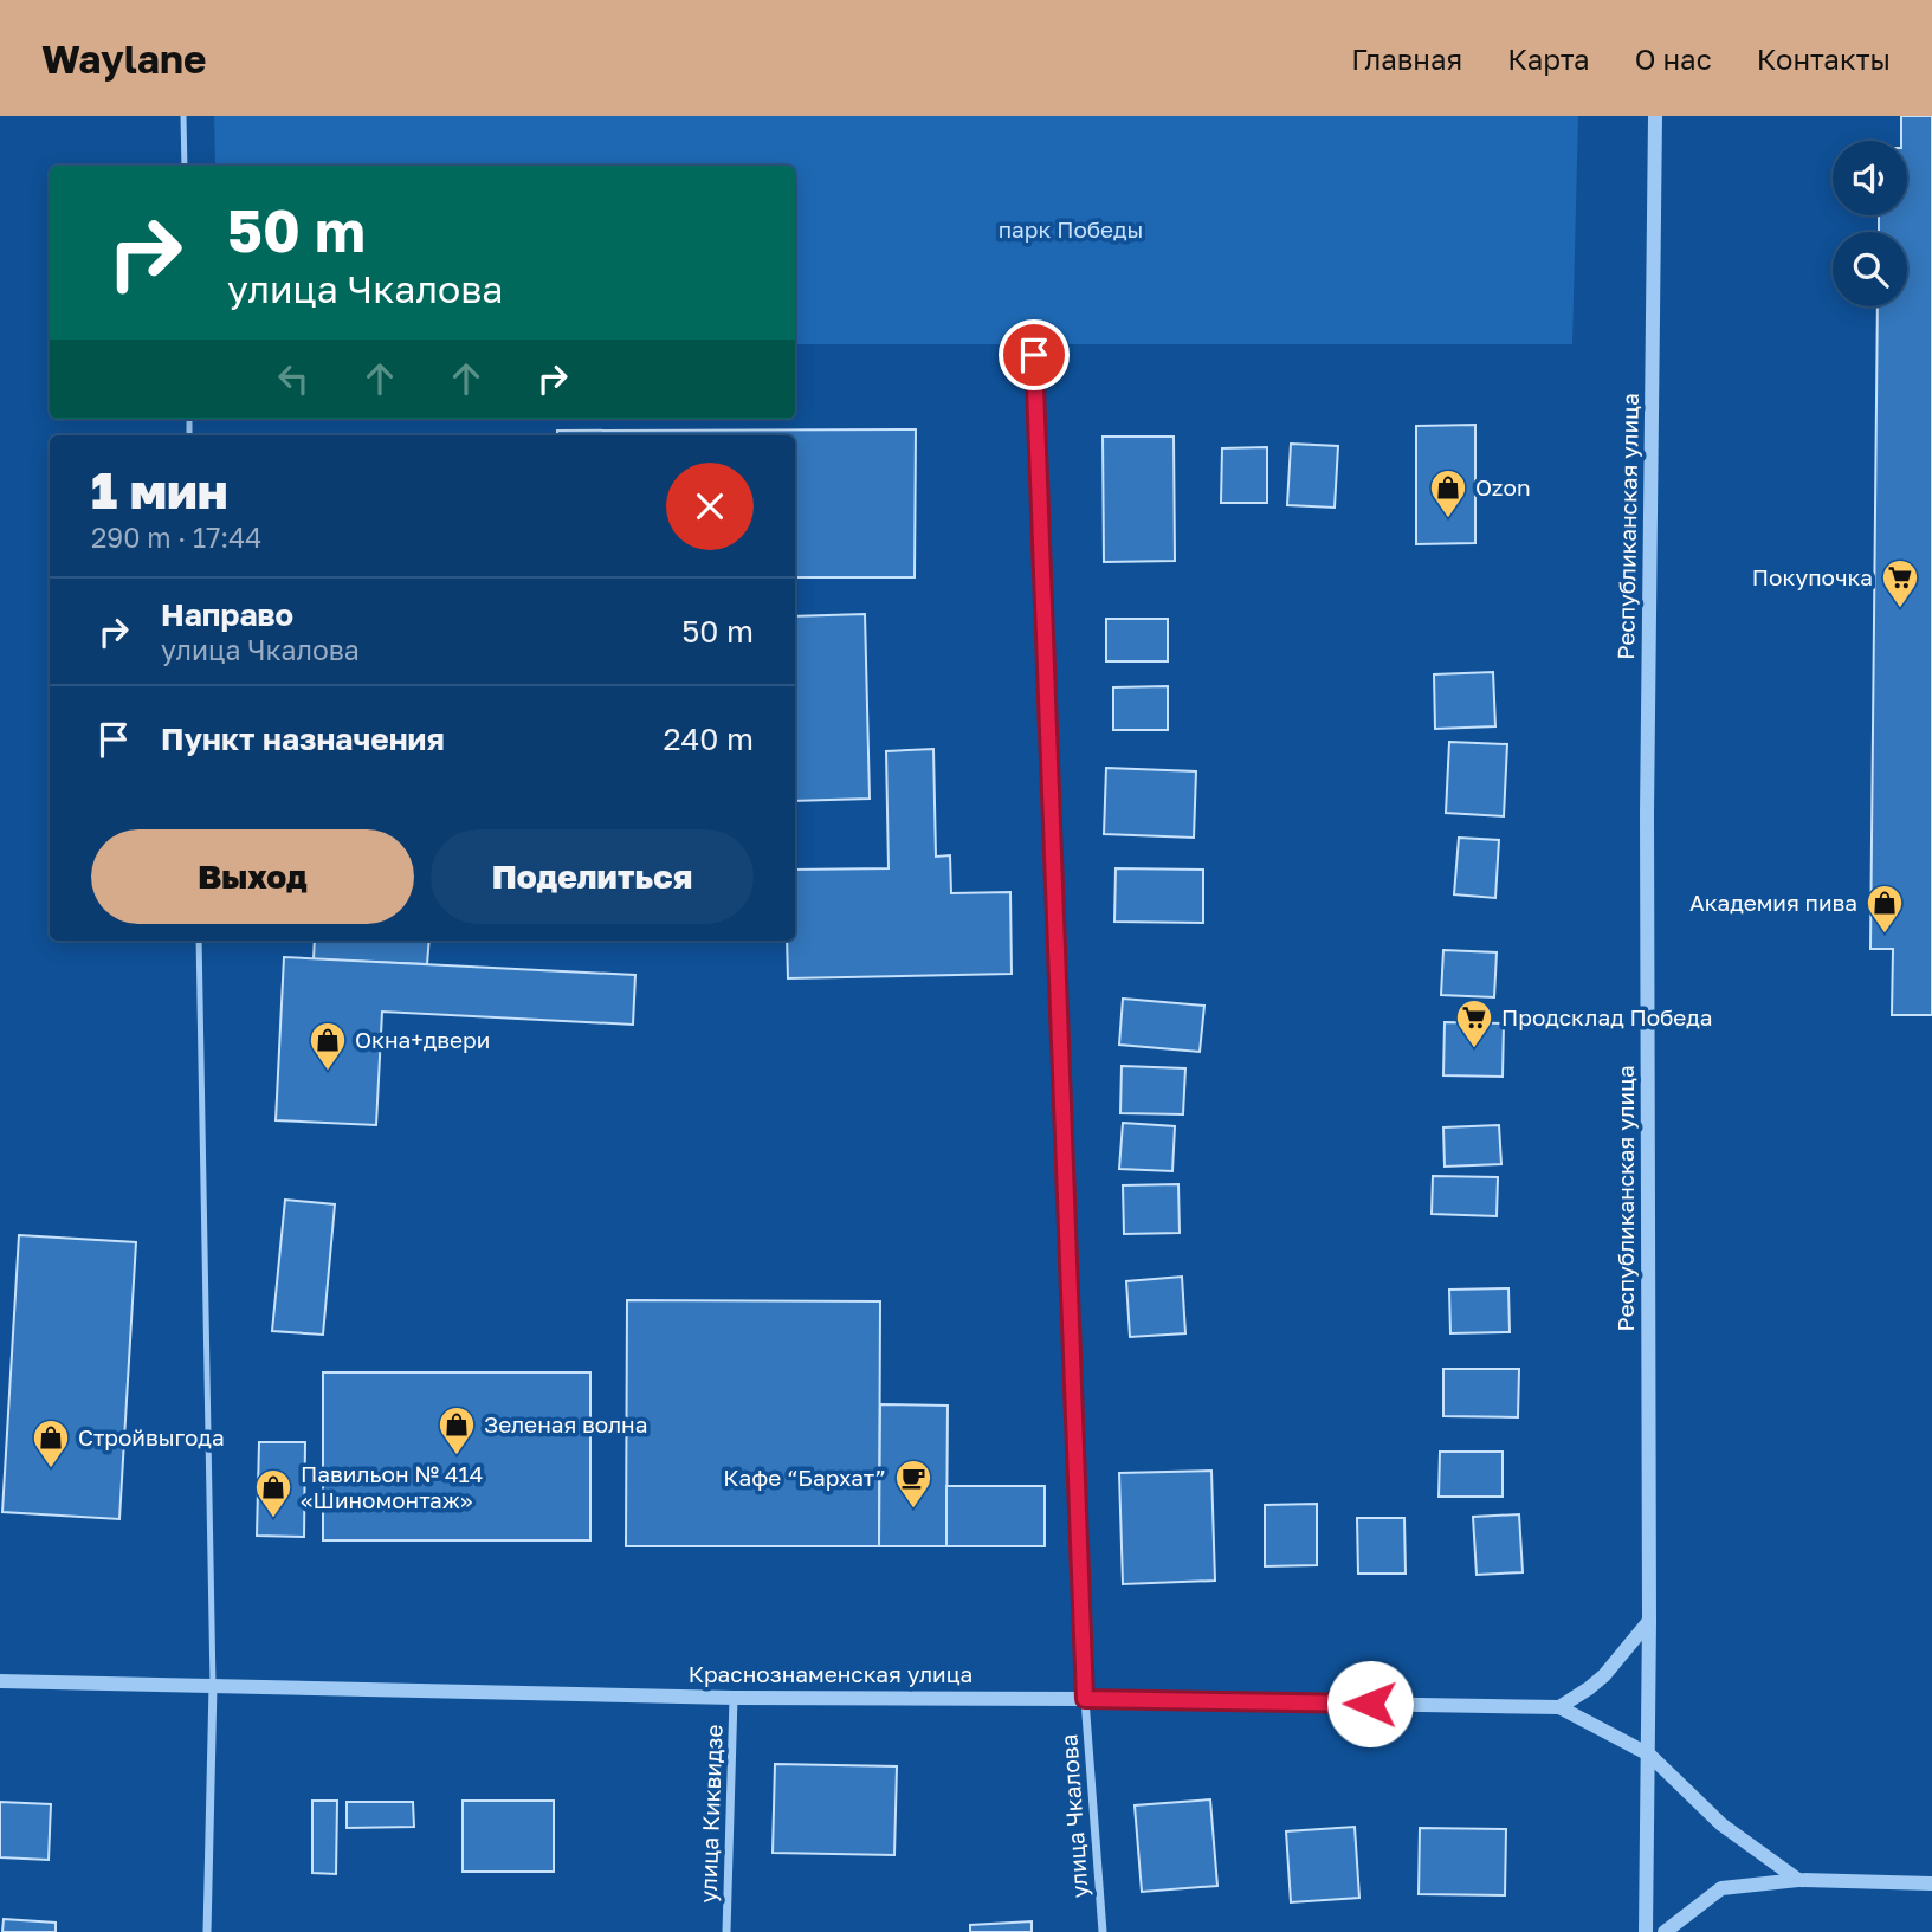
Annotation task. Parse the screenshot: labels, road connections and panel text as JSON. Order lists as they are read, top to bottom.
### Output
{
  "streets": {
    "street": [
      "Республиканская улица",
      "Краснознаменская улица",
      "улица Киквидзе",
      "улица Чкалова"
    ]
  },
  "crossings": [
    ["Республиканская улица", "Краснознаменская улица"],
    ["Краснознаменская улица", "улица Киквидзе"],
    ["Краснознаменская улица", "улица Чкалова"]
  ],
  "parks": ["парк Победы"],
  "places": {
    "shop": [
      "Ozon",
      "Академия пива",
      "Окна+двери",
      "Зеленая волна",
      "Стройвыгода",
      "Павильон № 414 «Шиномонтаж»"
    ],
    "supermarket": ["Покупочка", "Продсклад Победа"],
    "cafe": ["Кафе “Бархат”"]
  },
  "page": {
    "header": "Waylane",
    "nav": [
      "Главная",
      "Карта",
      "О нас",
      "Контакты"
    ],
    "turn": ["50 m", "улица Чкалова"],
    "heading": ["1 мин", "290 m · 17:44"],
    "list": [
      {
        "name": "Направо",
        "note": "улица Чкалова",
        "value": "50 m"
      },
      {
        "name": "Пункт назначения",
        "value": "240 m"
      }
    ],
    "buttons": ["Выход", "Поделиться"]
  }
}
